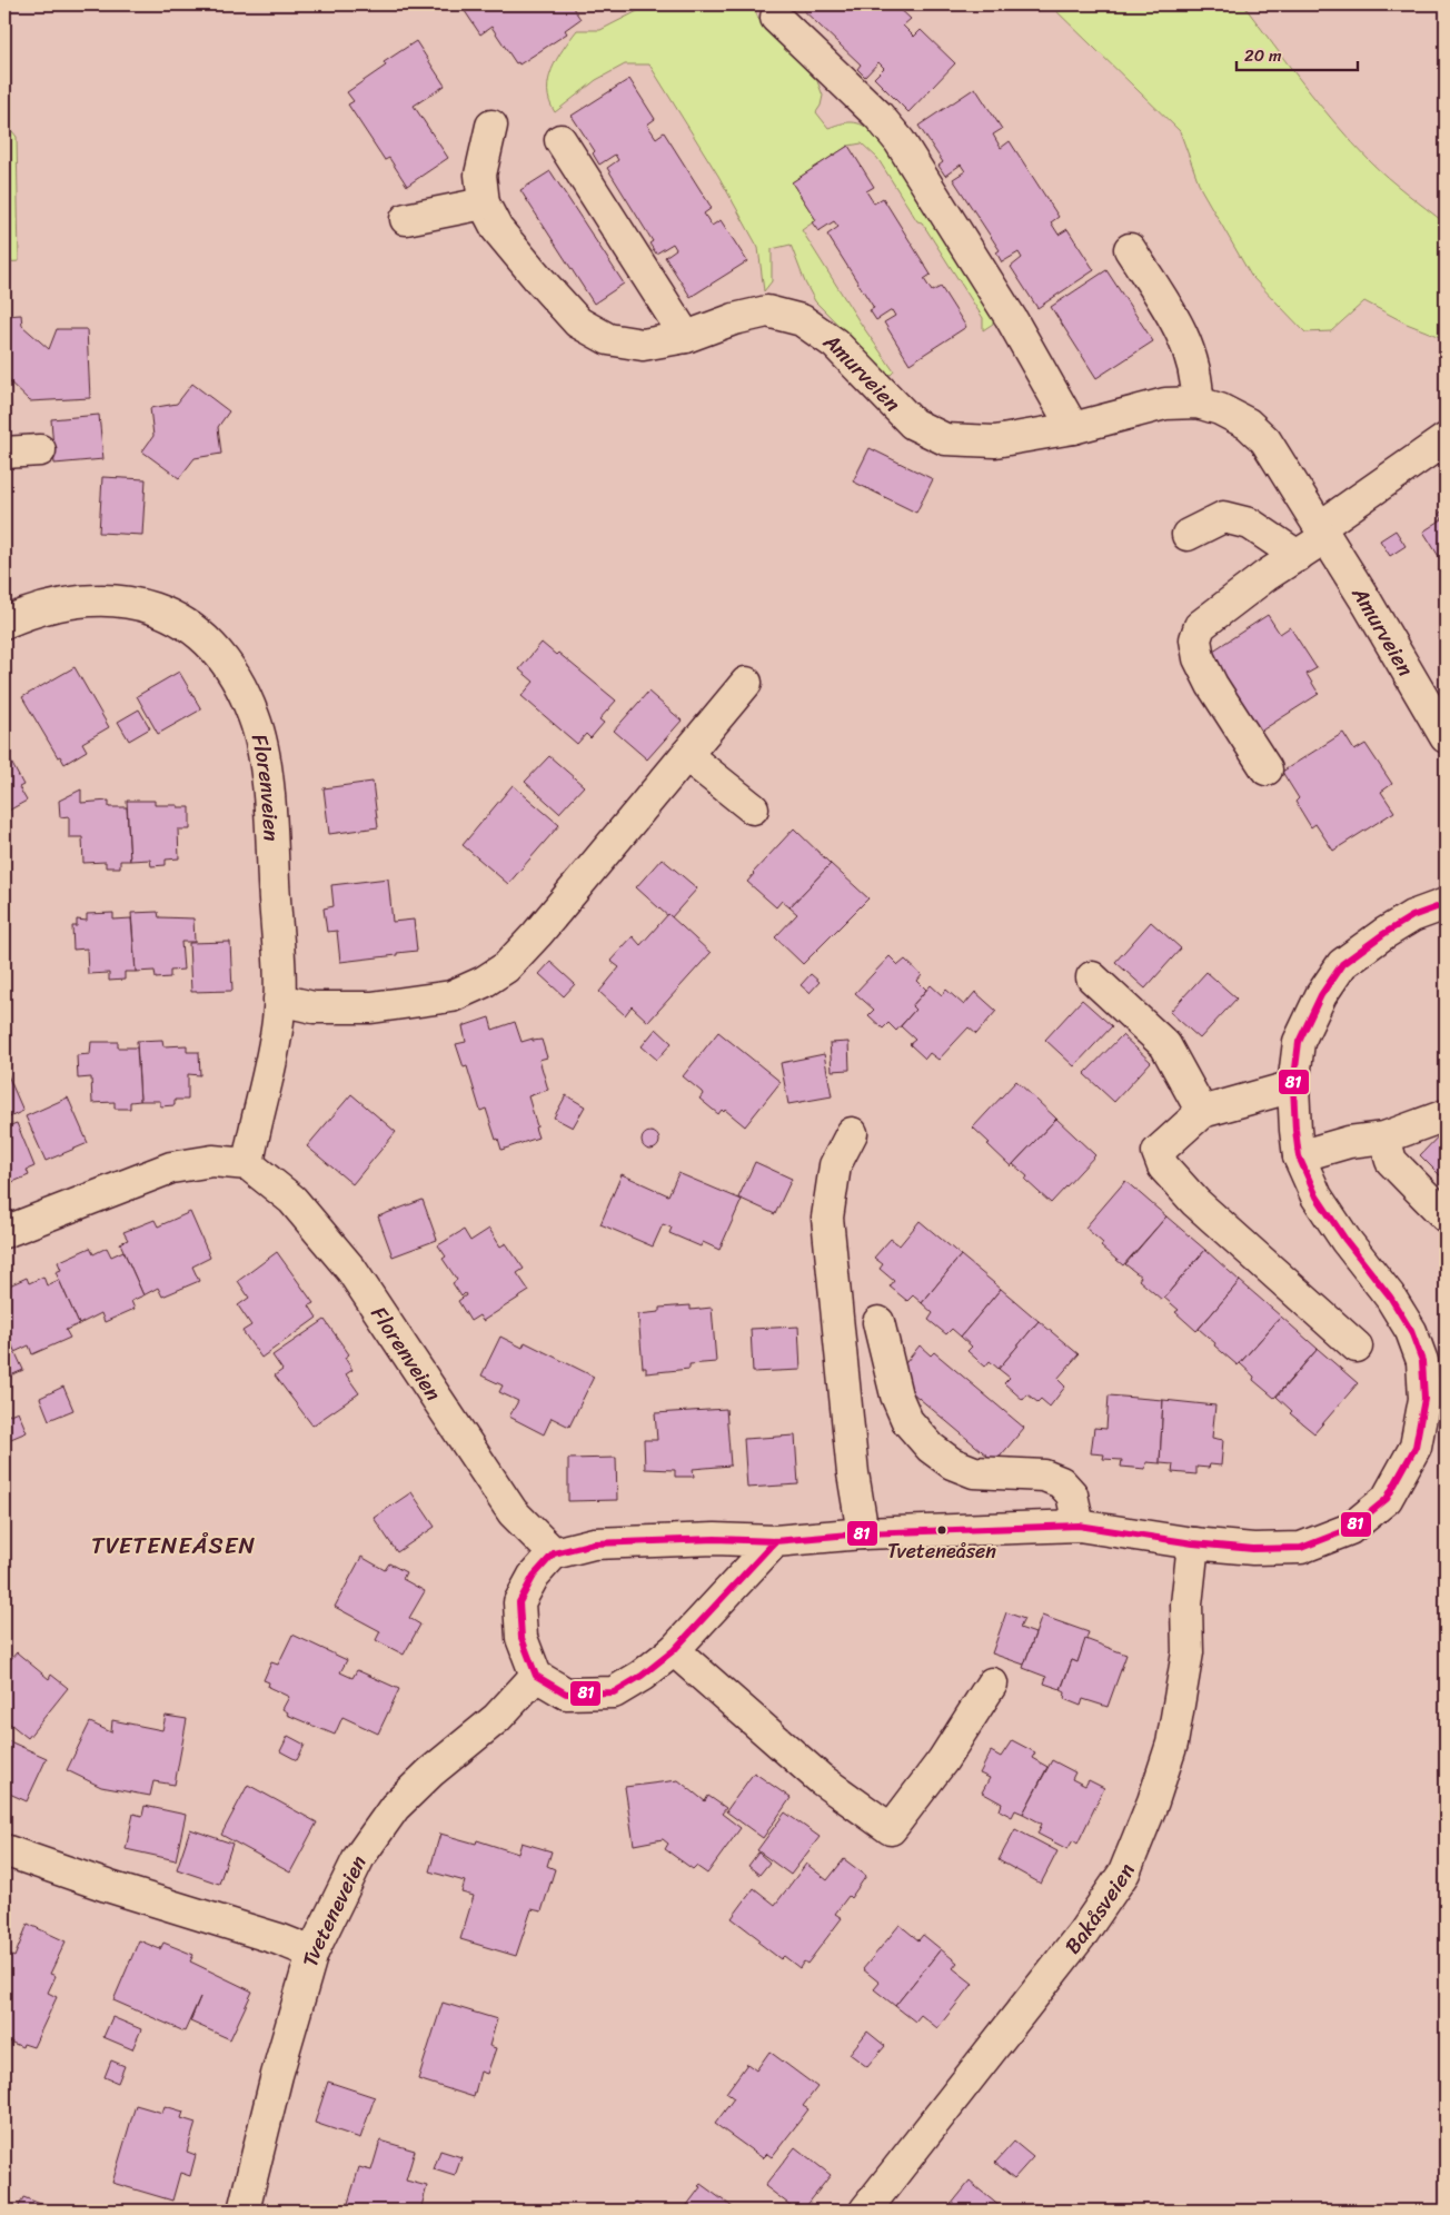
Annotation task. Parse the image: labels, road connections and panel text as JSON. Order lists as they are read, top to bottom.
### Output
{
  "streets": {
    "street": [
      "Amurveien",
      "Florenveien",
      "Bakåsveien",
      "Tveteneveien"
    ]
  },
  "districts": ["TVETENEÅSEN"],
  "places": ["Tveteneåsen"],
  "lines": ["transit line 81"],
  "scale_bar": "20 m"
}
